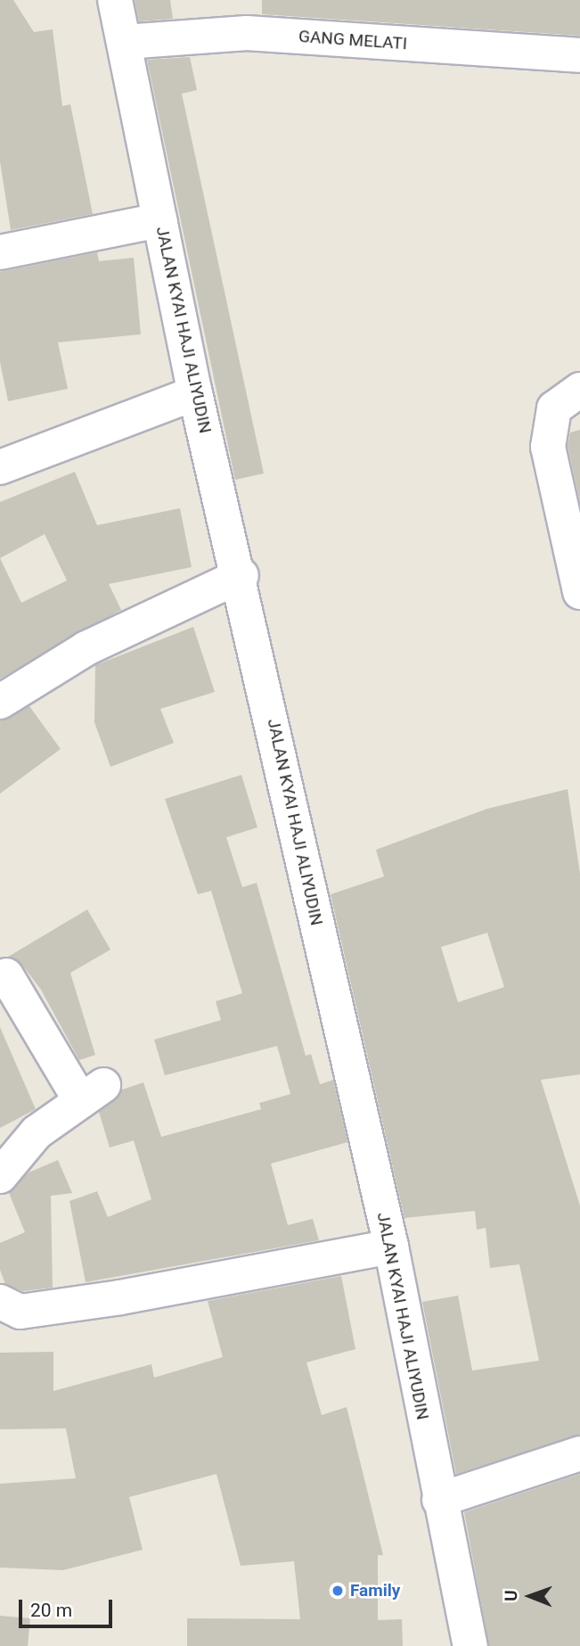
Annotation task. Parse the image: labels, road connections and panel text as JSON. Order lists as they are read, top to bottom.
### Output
{
  "streets": {
    "street": ["GANG MELATI", "JALAN KYAI HAJI ALIYUDIN"]
  },
  "crossings": [
    ["GANG MELATI", "JALAN KYAI HAJI ALIYUDIN"]
  ],
  "places": ["Family"],
  "scale_bar": "20 m",
  "north": "left"
}
